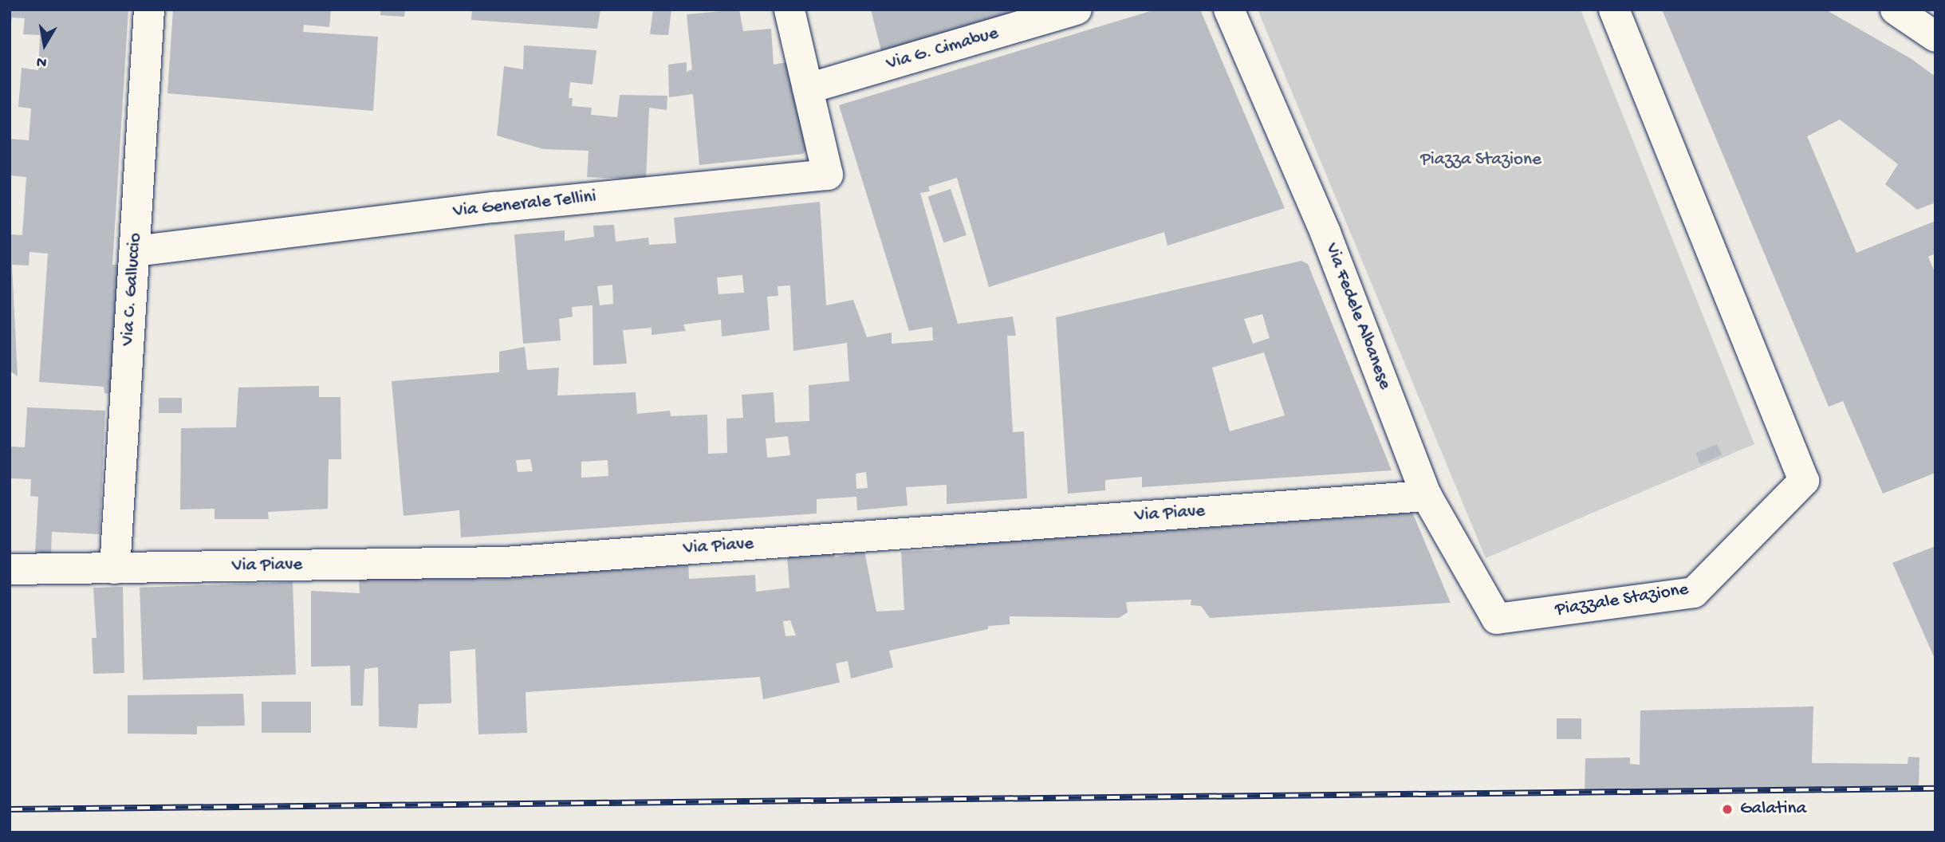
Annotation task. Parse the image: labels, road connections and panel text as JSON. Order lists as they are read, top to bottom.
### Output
{
  "streets": {
    "street": [
      "Via G. Cimabue",
      "Via Generale Tellini",
      "Via C. Galluccio",
      "Via Fedele Albanese",
      "Via Piave",
      "Piazzale Stazione"
    ]
  },
  "crossings": [
    ["Via G. Cimabue", "Via Generale Tellini"],
    ["Via Generale Tellini", "Via C. Galluccio"],
    ["Via C. Galluccio", "Via Piave"],
    ["Via Fedele Albanese", "Via Piave"],
    ["Via Fedele Albanese", "Piazzale Stazione"]
  ],
  "parks": ["Piazza Stazione"],
  "places": ["Galatina"],
  "north": "bottom"
}
